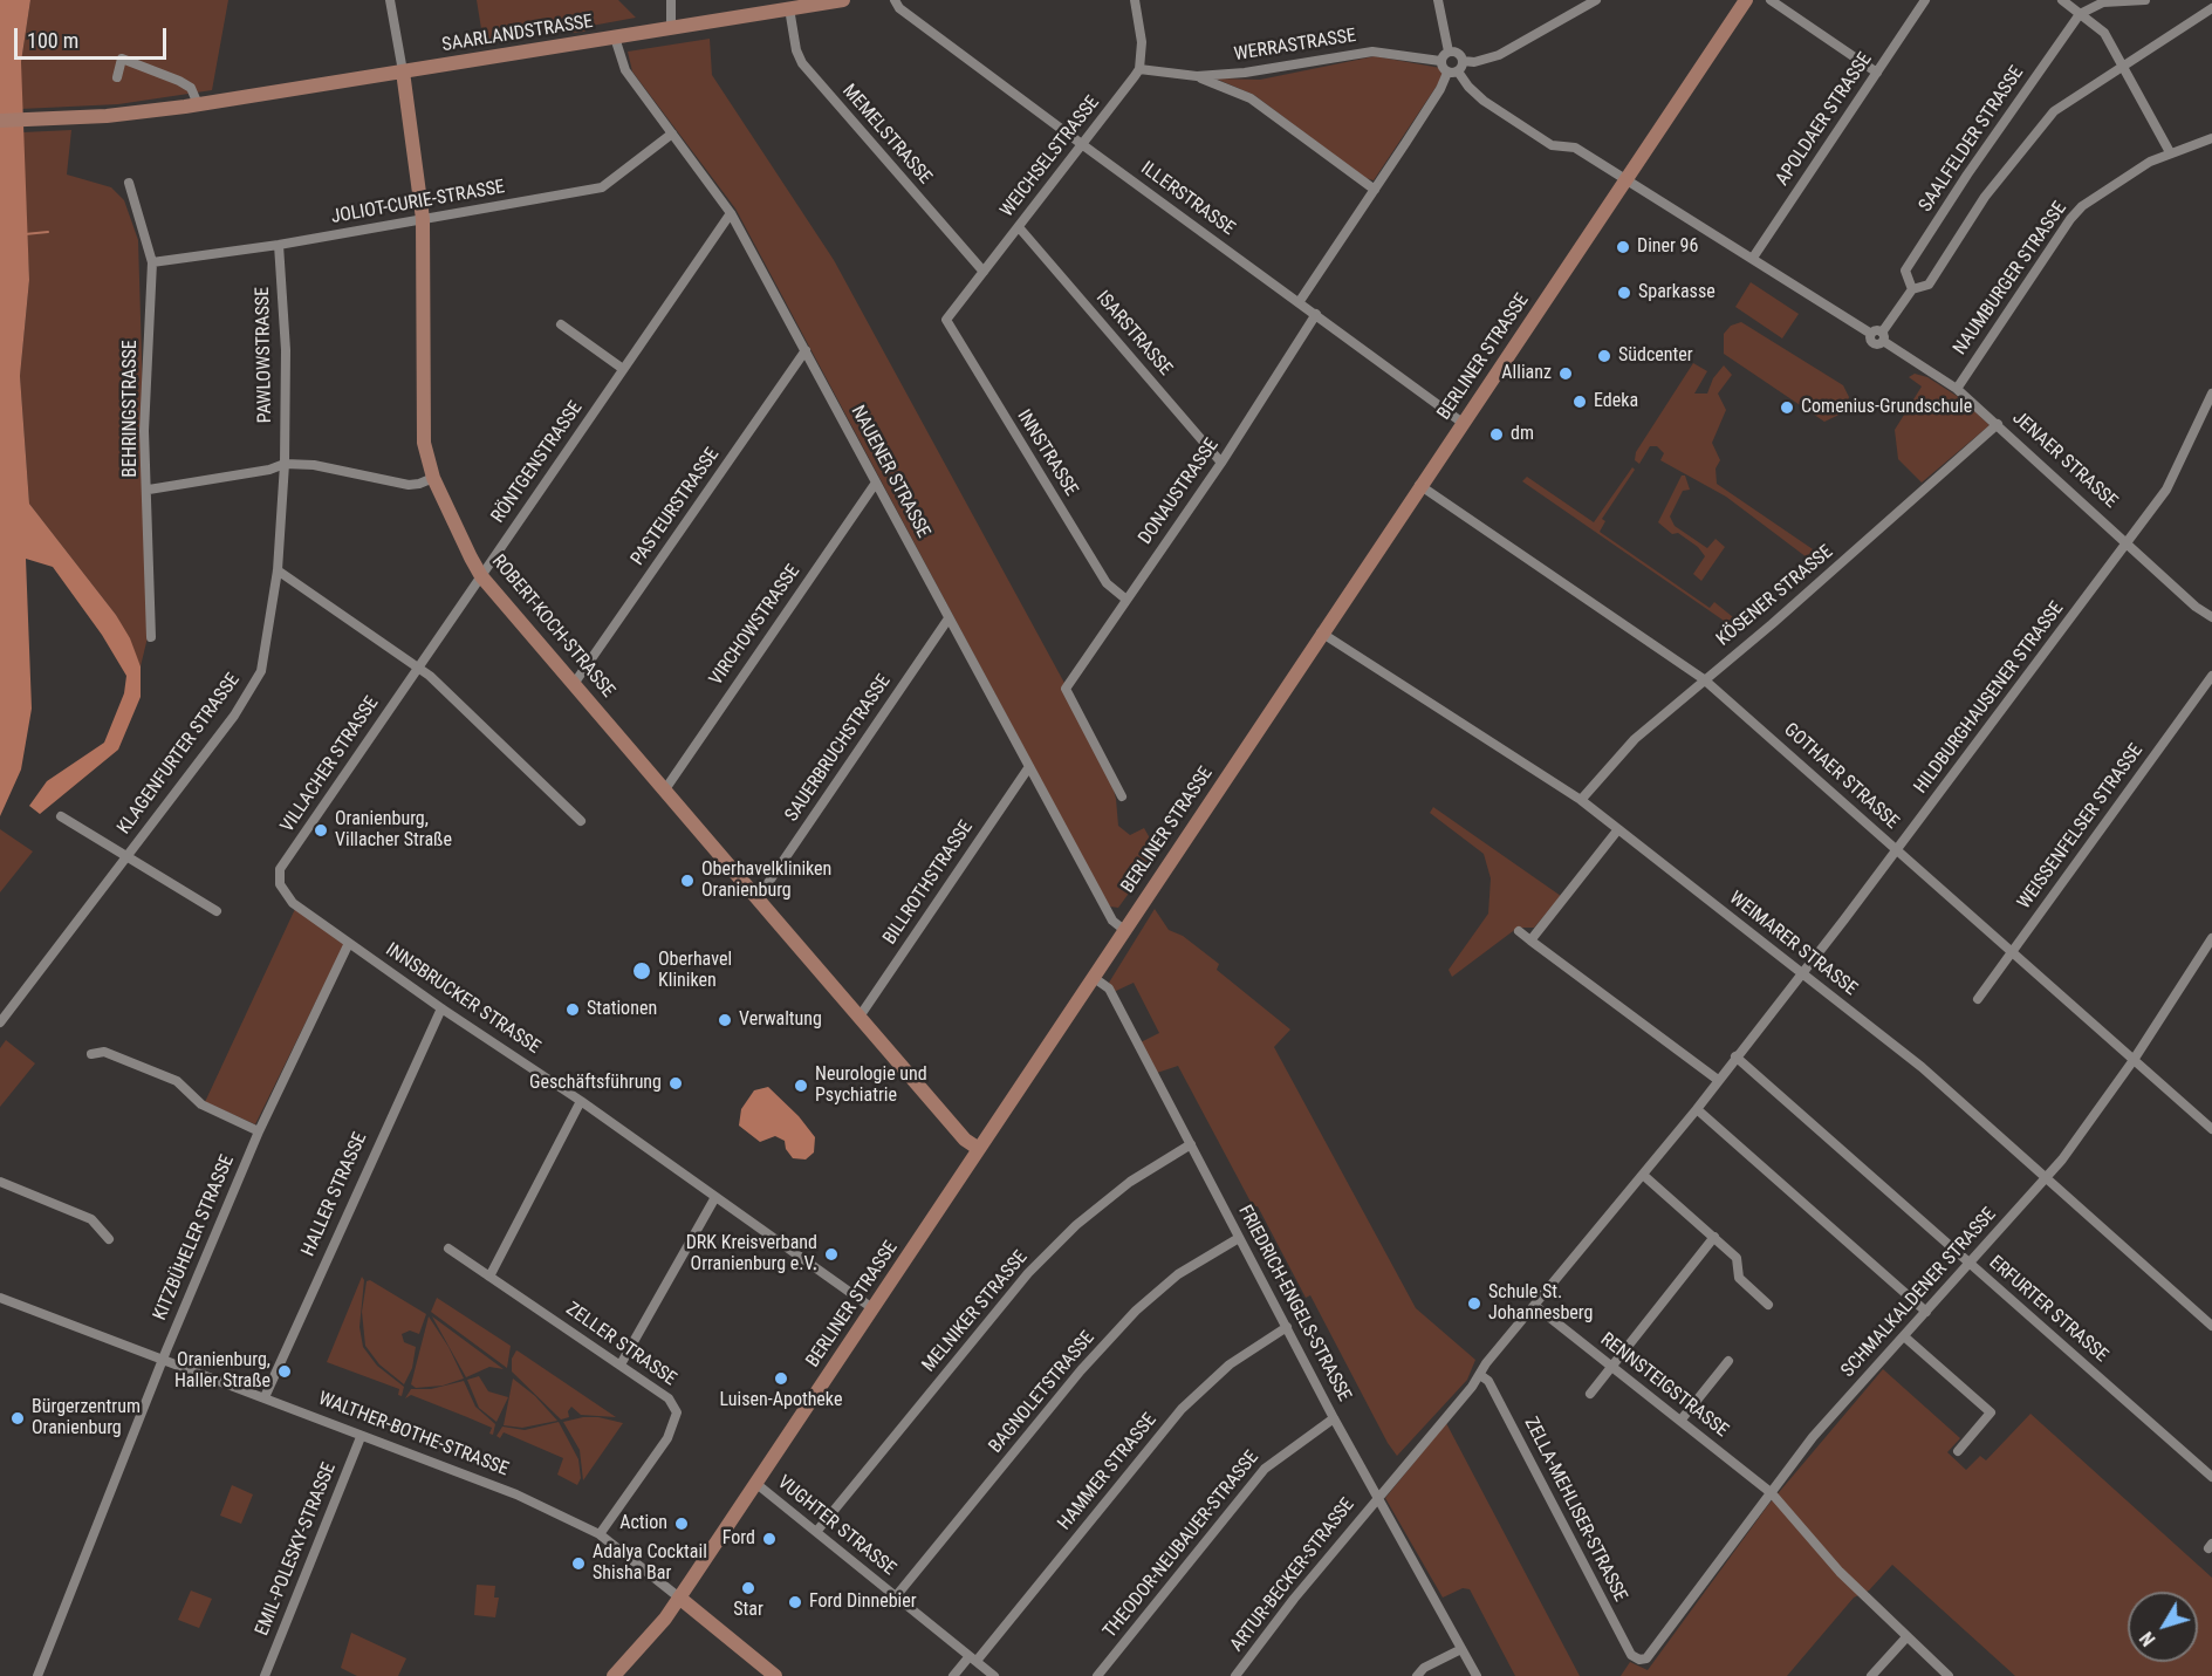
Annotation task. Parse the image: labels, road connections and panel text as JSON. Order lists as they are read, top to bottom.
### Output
{
  "streets": {
    "street": [
      "SAARLANDSTRASSE",
      "WERRASTRASSE",
      "APOLDAER STRASSE",
      "MEMELSTRASSE",
      "SAALFELDER STRASSE",
      "WEICHSELSTRASSE",
      "ILLERSTRASSE",
      "JOLIOT-CURIE-STRASSE",
      "NAUMBURGER STRASSE",
      "ISARSTRASSE",
      "PAWLOWSTRASSE",
      "BERLINER STRASSE",
      "BEHRINGSTRASSE",
      "INNSTRASSE",
      "JENAER STRASSE",
      "RÖNTGENSTRASSE",
      "NAUENER STRASSE",
      "DONAUSTRASSE",
      "PASTEURSTRASSE",
      "KÖSENER STRASSE",
      "VIRCHOWSTRASSE",
      "ROBERT-KOCH-STRASSE",
      "HILDBURGHAUSENER STRASSE",
      "SAUERBRUCHSTRASSE",
      "KLAGENFURTER STRASSE",
      "VILLACHER STRASSE",
      "GOTHAER STRASSE",
      "WEISSENFELSER STRASSE",
      "BILLROTHSTRASSE",
      "WEIMARER STRASSE",
      "INNSBRUCKER STRASSE",
      "HALLER STRASSE",
      "KITZBÜHELER STRASSE",
      "SCHMALKALDENER STRASSE",
      "FRIEDRICH-ENGELS-STRASSE",
      "ERFURTER STRASSE",
      "MELNIKER STRASSE",
      "ZELLER STRASSE",
      "RENNSTEIGSTRASSE",
      "BAGNOLETSTRASSE",
      "WALTHER-BOTHE-STRASSE",
      "HAMMER STRASSE",
      "ZELLA-MEHLISER-STRASSE",
      "VUGHTER STRASSE",
      "THEODOR-NEUBAUER-STRASSE",
      "EMIL-POLESKY-STRASSE",
      "ARTUR-BECKER-STRASSE"
    ]
  },
  "crossings": [
    ["SAARLANDSTRASSE", "MEMELSTRASSE"],
    ["SAARLANDSTRASSE", "NAUENER STRASSE"],
    ["SAARLANDSTRASSE", "ROBERT-KOCH-STRASSE"],
    ["WERRASTRASSE", "WEICHSELSTRASSE"],
    ["APOLDAER STRASSE", "JENAER STRASSE"],
    ["MEMELSTRASSE", "WEICHSELSTRASSE"],
    ["WEICHSELSTRASSE", "ILLERSTRASSE"],
    ["WEICHSELSTRASSE", "ISARSTRASSE"],
    ["WEICHSELSTRASSE", "INNSTRASSE"],
    ["ILLERSTRASSE", "BERLINER STRASSE"],
    ["ILLERSTRASSE", "DONAUSTRASSE"],
    ["JOLIOT-CURIE-STRASSE", "PAWLOWSTRASSE"],
    ["JOLIOT-CURIE-STRASSE", "BEHRINGSTRASSE"],
    ["JOLIOT-CURIE-STRASSE", "NAUENER STRASSE"],
    ["JOLIOT-CURIE-STRASSE", "ROBERT-KOCH-STRASSE"],
    ["NAUMBURGER STRASSE", "JENAER STRASSE"],
    ["ISARSTRASSE", "DONAUSTRASSE"],
    ["PAWLOWSTRASSE", "KLAGENFURTER STRASSE"],
    ["BERLINER STRASSE", "JENAER STRASSE"],
    ["BERLINER STRASSE", "NAUENER STRASSE"],
    ["BERLINER STRASSE", "ROBERT-KOCH-STRASSE"],
    ["BERLINER STRASSE", "GOTHAER STRASSE"],
    ["BERLINER STRASSE", "WEIMARER STRASSE"],
    ["BERLINER STRASSE", "INNSBRUCKER STRASSE"],
    ["BERLINER STRASSE", "FRIEDRICH-ENGELS-STRASSE"],
    ["BERLINER STRASSE", "WALTHER-BOTHE-STRASSE"],
    ["BERLINER STRASSE", "VUGHTER STRASSE"],
    ["INNSTRASSE", "DONAUSTRASSE"],
    ["JENAER STRASSE", "KÖSENER STRASSE"],
    ["JENAER STRASSE", "HILDBURGHAUSENER STRASSE"],
    ["RÖNTGENSTRASSE", "NAUENER STRASSE"],
    ["RÖNTGENSTRASSE", "ROBERT-KOCH-STRASSE"],
    ["RÖNTGENSTRASSE", "VILLACHER STRASSE"],
    ["NAUENER STRASSE", "PASTEURSTRASSE"],
    ["NAUENER STRASSE", "VIRCHOWSTRASSE"],
    ["NAUENER STRASSE", "SAUERBRUCHSTRASSE"],
    ["NAUENER STRASSE", "BILLROTHSTRASSE"],
    ["PASTEURSTRASSE", "ROBERT-KOCH-STRASSE"],
    ["KÖSENER STRASSE", "GOTHAER STRASSE"],
    ["KÖSENER STRASSE", "WEIMARER STRASSE"],
    ["VIRCHOWSTRASSE", "ROBERT-KOCH-STRASSE"],
    ["ROBERT-KOCH-STRASSE", "SAUERBRUCHSTRASSE"],
    ["ROBERT-KOCH-STRASSE", "VILLACHER STRASSE"],
    ["ROBERT-KOCH-STRASSE", "BILLROTHSTRASSE"],
    ["HILDBURGHAUSENER STRASSE", "GOTHAER STRASSE"],
    ["HILDBURGHAUSENER STRASSE", "WEIMARER STRASSE"],
    ["HILDBURGHAUSENER STRASSE", "FRIEDRICH-ENGELS-STRASSE"],
    ["HILDBURGHAUSENER STRASSE", "ERFURTER STRASSE"],
    ["HILDBURGHAUSENER STRASSE", "RENNSTEIGSTRASSE"],
    ["HILDBURGHAUSENER STRASSE", "ZELLA-MEHLISER-STRASSE"],
    ["HILDBURGHAUSENER STRASSE", "ARTUR-BECKER-STRASSE"],
    ["VILLACHER STRASSE", "INNSBRUCKER STRASSE"],
    ["GOTHAER STRASSE", "WEISSENFELSER STRASSE"],
    ["GOTHAER STRASSE", "SCHMALKALDENER STRASSE"],
    ["WEIMARER STRASSE", "SCHMALKALDENER STRASSE"],
    ["INNSBRUCKER STRASSE", "HALLER STRASSE"],
    ["INNSBRUCKER STRASSE", "KITZBÜHELER STRASSE"],
    ["HALLER STRASSE", "WALTHER-BOTHE-STRASSE"],
    ["KITZBÜHELER STRASSE", "WALTHER-BOTHE-STRASSE"],
    ["SCHMALKALDENER STRASSE", "ERFURTER STRASSE"],
    ["SCHMALKALDENER STRASSE", "RENNSTEIGSTRASSE"],
    ["SCHMALKALDENER STRASSE", "ZELLA-MEHLISER-STRASSE"],
    ["FRIEDRICH-ENGELS-STRASSE", "MELNIKER STRASSE"],
    ["FRIEDRICH-ENGELS-STRASSE", "BAGNOLETSTRASSE"],
    ["FRIEDRICH-ENGELS-STRASSE", "HAMMER STRASSE"],
    ["FRIEDRICH-ENGELS-STRASSE", "THEODOR-NEUBAUER-STRASSE"],
    ["FRIEDRICH-ENGELS-STRASSE", "ARTUR-BECKER-STRASSE"],
    ["MELNIKER STRASSE", "VUGHTER STRASSE"],
    ["ZELLER STRASSE", "WALTHER-BOTHE-STRASSE"],
    ["BAGNOLETSTRASSE", "VUGHTER STRASSE"],
    ["WALTHER-BOTHE-STRASSE", "EMIL-POLESKY-STRASSE"],
    ["HAMMER STRASSE", "VUGHTER STRASSE"]
  ],
  "places": [
    "Diner 96",
    "Sparkasse",
    "Südcenter",
    "Allianz",
    "Edeka",
    "Comenius-Grundschule",
    "dm",
    "Oranienburg, Villacher Straße",
    "Oberhavelkliniken Oranienburg",
    "Oberhavel Kliniken",
    "Stationen",
    "Verwaltung",
    "Geschäftsführung",
    "Neurologie und Psychiatrie",
    "DRK Kreisverband Orranienburg e.V.",
    "Schule St. Johannesberg",
    "Oranienburg, Haller Straße",
    "Luisen-Apotheke",
    "Bürgerzentrum Oranienburg",
    "Action",
    "Ford",
    "Adalya Cocktail Shisha Bar",
    "Star",
    "Ford Dinnebier"
  ],
  "scale_bar": "100 m",
  "north": "bottom left"
}
